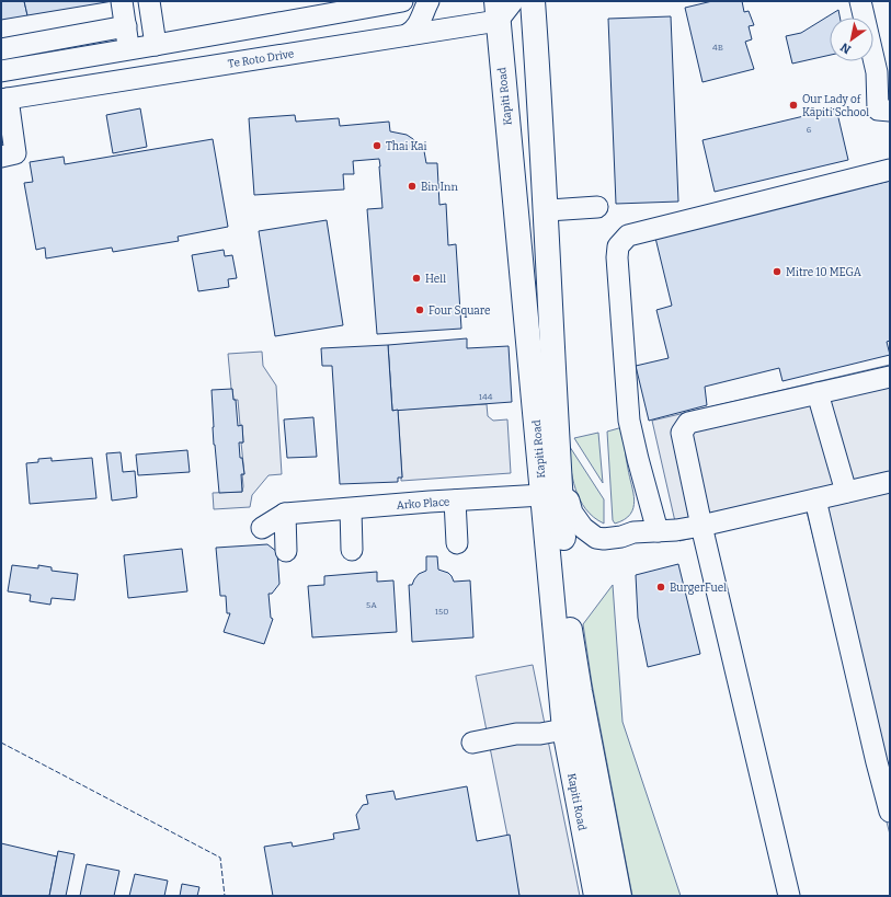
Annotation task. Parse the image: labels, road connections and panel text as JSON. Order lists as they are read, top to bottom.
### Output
{
  "streets": {
    "main road": ["Kapiti Road"],
    "street": ["Te Roto Drive", "Arko Place"]
  },
  "crossings": [
    ["Te Roto Drive", "Kapiti Road"],
    ["Kapiti Road", "Arko Place"]
  ],
  "places": [
    "Our Lady of Kāpiti School",
    "Thai Kai",
    "Bin Inn",
    "Mitre 10 MEGA",
    "Hell",
    "Four Square",
    "BurgerFuel"
  ],
  "house_numbers": [
    "4B",
    "6",
    "144",
    "5A",
    "150"
  ],
  "north": "bottom left"
}
